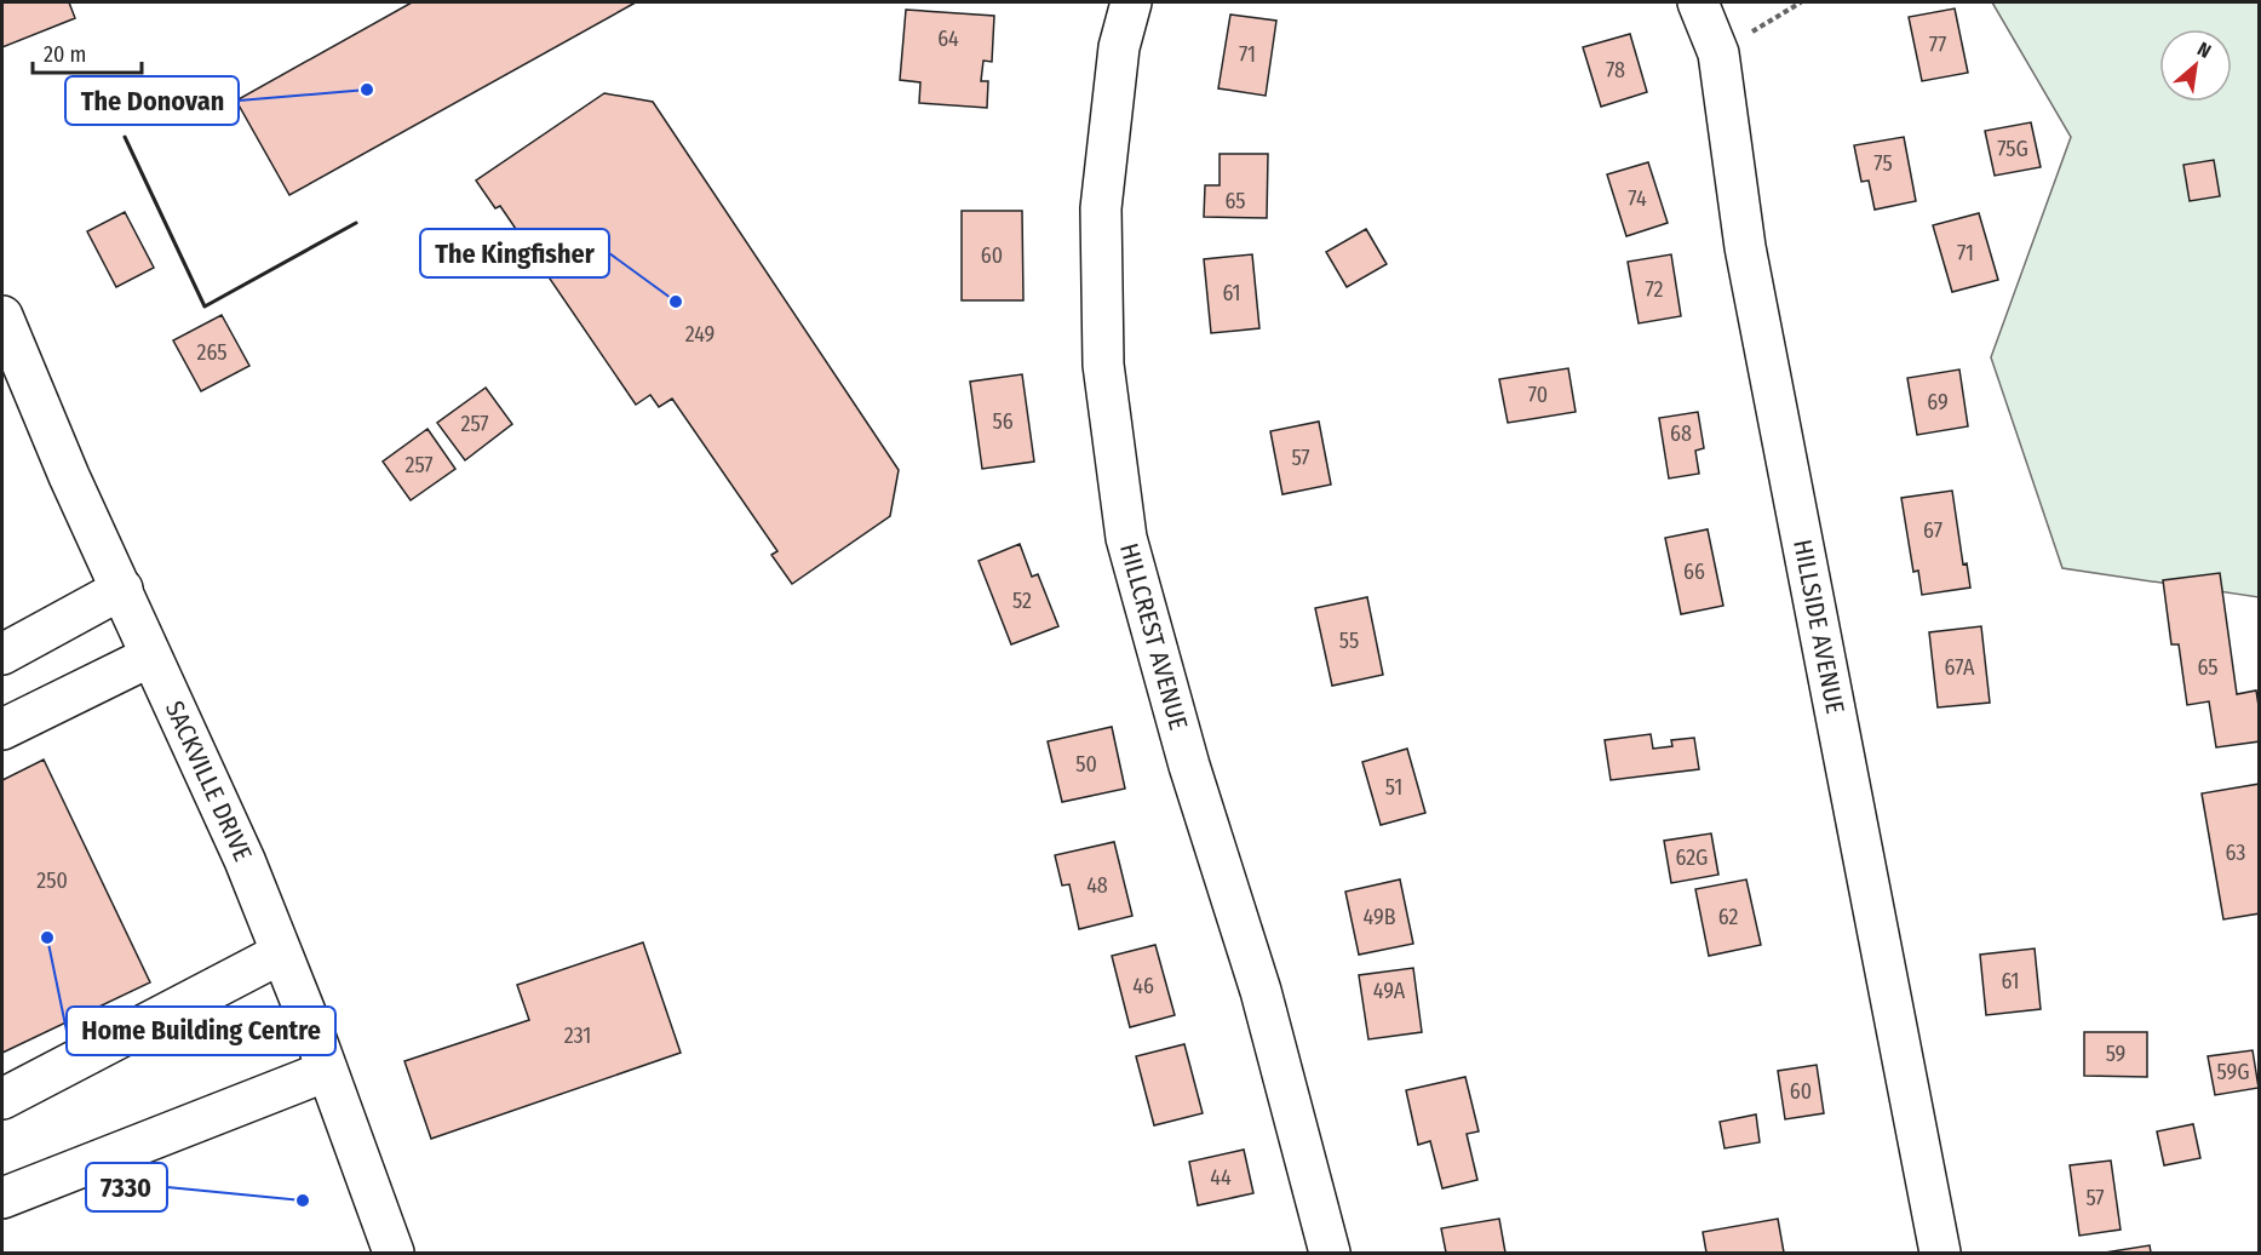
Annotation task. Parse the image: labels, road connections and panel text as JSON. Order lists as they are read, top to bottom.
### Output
{
  "streets": {
    "street": ["HILLSIDE AVENUE", "HILLCREST AVENUE", "SACKVILLE DRIVE"]
  },
  "places": [
    "The Donovan",
    "The Kingfisher",
    "Home Building Centre",
    "7330"
  ],
  "house_numbers": [
    "64",
    "77",
    "71",
    "78",
    "75G",
    "75",
    "74",
    "65",
    "71",
    "60",
    "72",
    "61",
    "249",
    "265",
    "70",
    "69",
    "56",
    "257",
    "68",
    "57",
    "257",
    "67",
    "66",
    "52",
    "55",
    "67A",
    "65",
    "50",
    "51",
    "63",
    "62G",
    "250",
    "48",
    "49B",
    "62",
    "61",
    "46",
    "49A",
    "231",
    "59",
    "59G",
    "60",
    "44",
    "57"
  ],
  "scale_bar": "20 m",
  "north": "top right"
}
